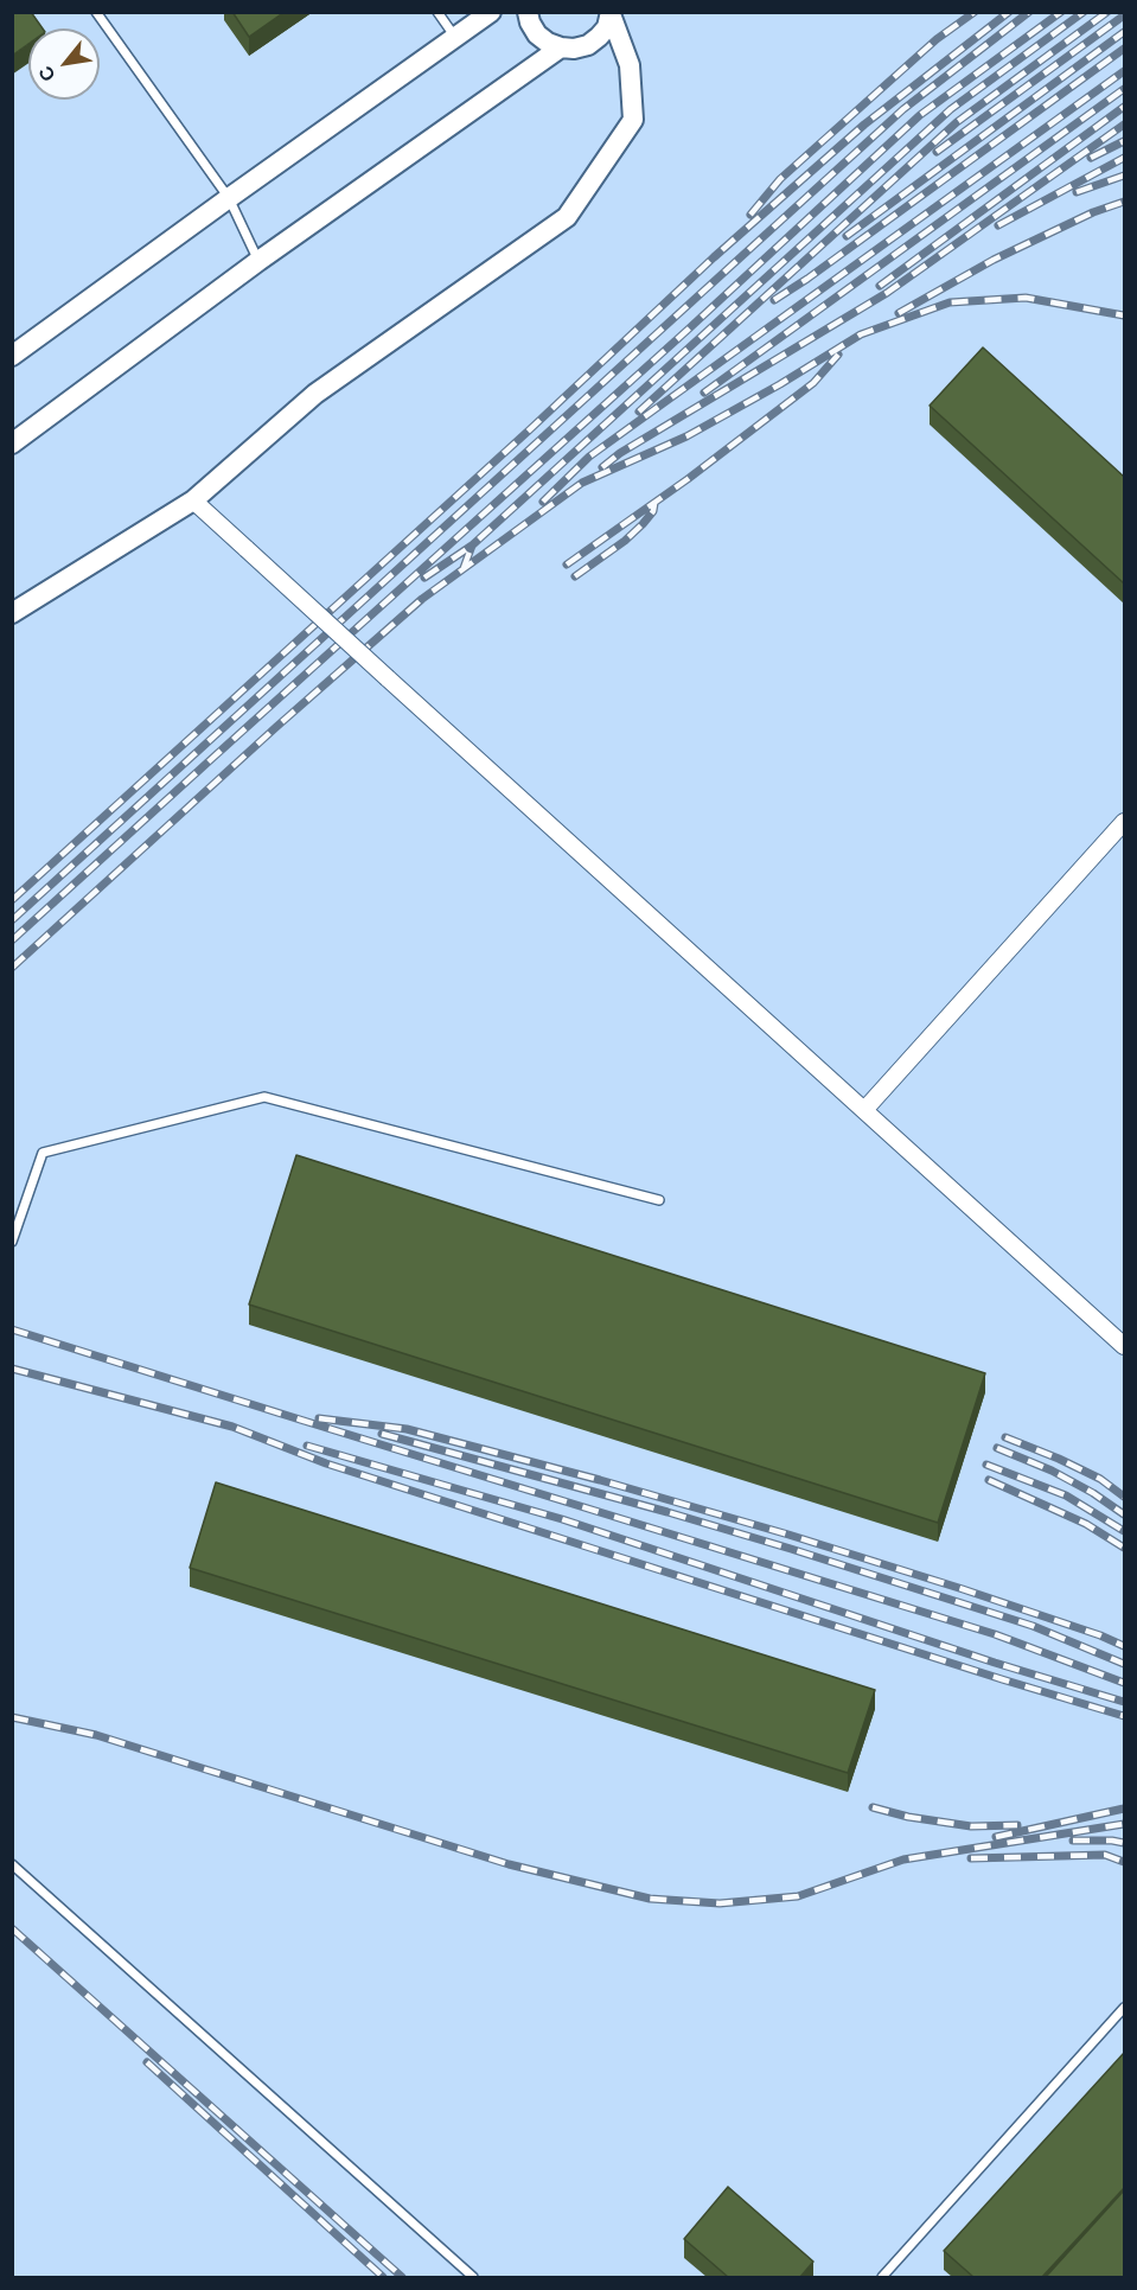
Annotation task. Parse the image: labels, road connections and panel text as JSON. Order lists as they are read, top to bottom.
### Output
{
  "north": "bottom left"
}
